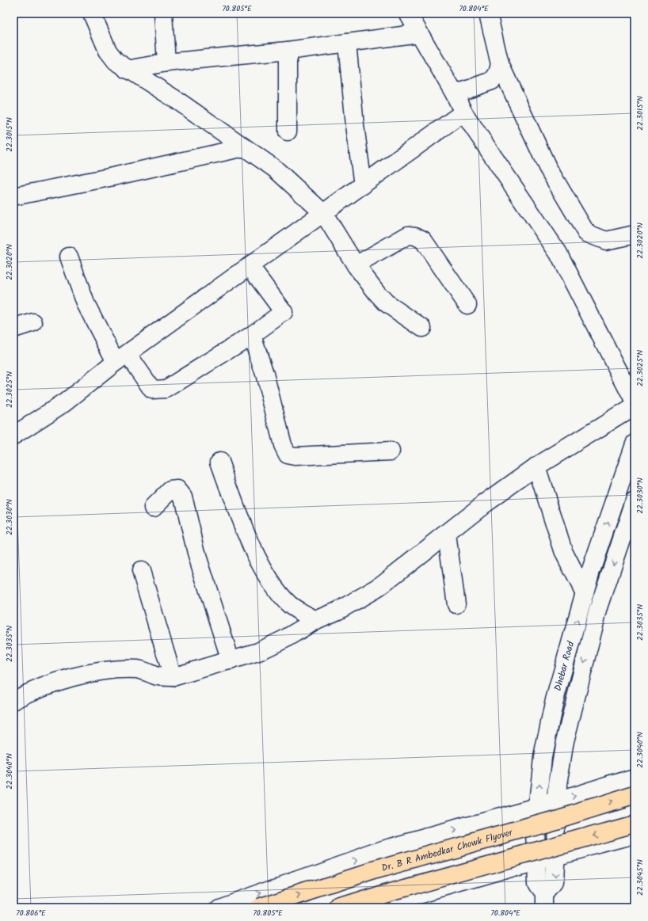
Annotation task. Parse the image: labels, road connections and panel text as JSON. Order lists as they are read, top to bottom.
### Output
{
  "streets": {
    "main road": ["Dr. B R Ambedkar Chowk Flyover"],
    "street": ["Dhebar Road"]
  },
  "coordinates": [
    "70.805°E",
    "70.804°E",
    "22.3015°N",
    "22.3020°N",
    "22.3025°N",
    "22.3030°N",
    "22.3035°N",
    "22.3040°N",
    "22.3045°N",
    "70.806°E"
  ]
}
